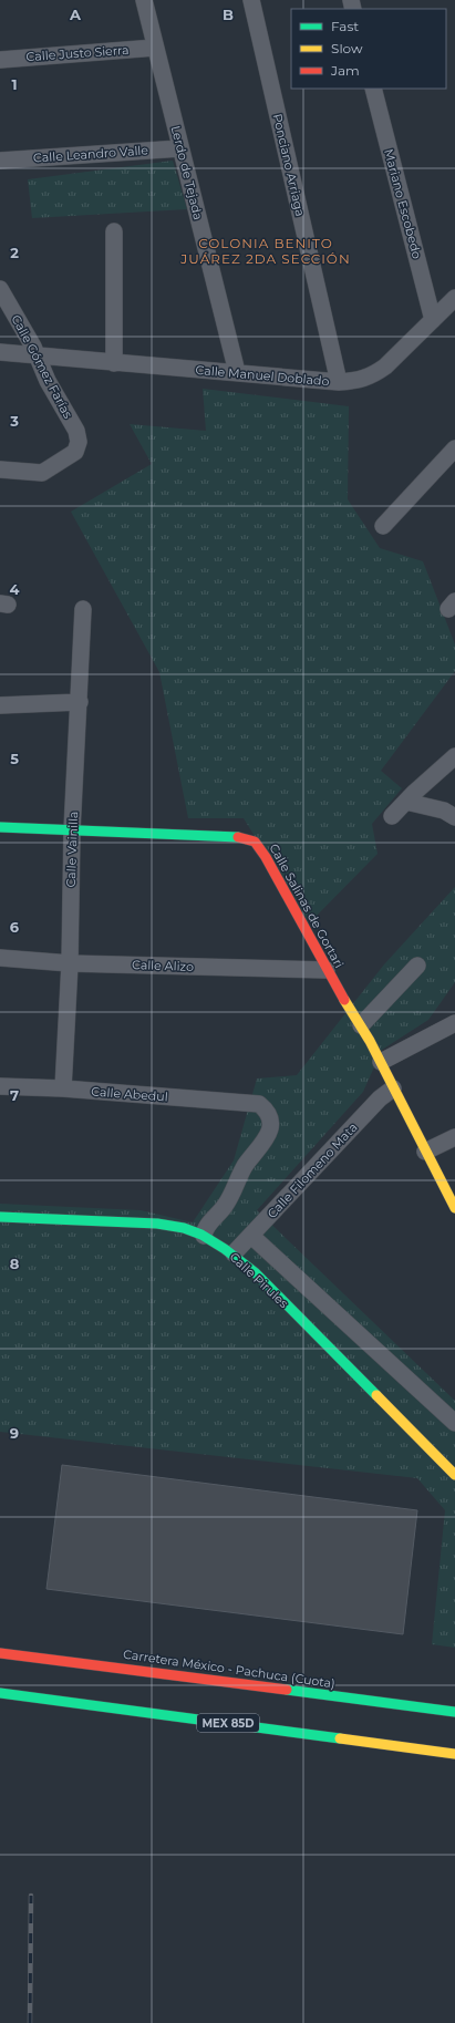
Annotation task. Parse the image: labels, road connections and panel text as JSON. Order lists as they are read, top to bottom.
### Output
{
  "streets": {
    "main road": [
      "Calle Salinas de Gortari",
      "Calle Pirules",
      "Carretera México - Pachuca (Cuota)",
      "MEX 85D"
    ],
    "street": [
      "Calle Justo Sierra",
      "Calle Leandro Valle",
      "Ponciano Arriaga",
      "Lerdo de Tejada",
      "Mariano Escobedo",
      "Calle Gómez Farías",
      "Calle Manuel Doblado",
      "Calle Vainilla",
      "Calle Alizo",
      "Calle Abedul",
      "Calle Filomeno Mata"
    ]
  },
  "crossings": [
    ["Calle Justo Sierra", "Lerdo de Tejada"],
    ["Calle Leandro Valle", "Lerdo de Tejada"],
    ["Ponciano Arriaga", "Calle Manuel Doblado"],
    ["Lerdo de Tejada", "Calle Manuel Doblado"],
    ["Mariano Escobedo", "Calle Manuel Doblado"],
    ["Calle Gómez Farías", "Calle Manuel Doblado"],
    ["Calle Vainilla", "Calle Salinas de Gortari"],
    ["Calle Vainilla", "Calle Alizo"],
    ["Calle Vainilla", "Calle Abedul"],
    ["Calle Salinas de Gortari", "Calle Alizo"],
    ["Calle Salinas de Gortari", "Calle Filomeno Mata"],
    ["Calle Abedul", "Calle Pirules"],
    ["Calle Filomeno Mata", "Calle Pirules"]
  ],
  "districts": ["COLONIA BENITO JUÁREZ 2DA SECCIÓN"],
  "legend": ["Fast", "Slow", "Jam"],
  "grid": {
    "columns": ["A", "B"],
    "rows": [
      "1",
      "2",
      "3",
      "4",
      "5",
      "6",
      "7",
      "8",
      "9"
    ]
  }
}
